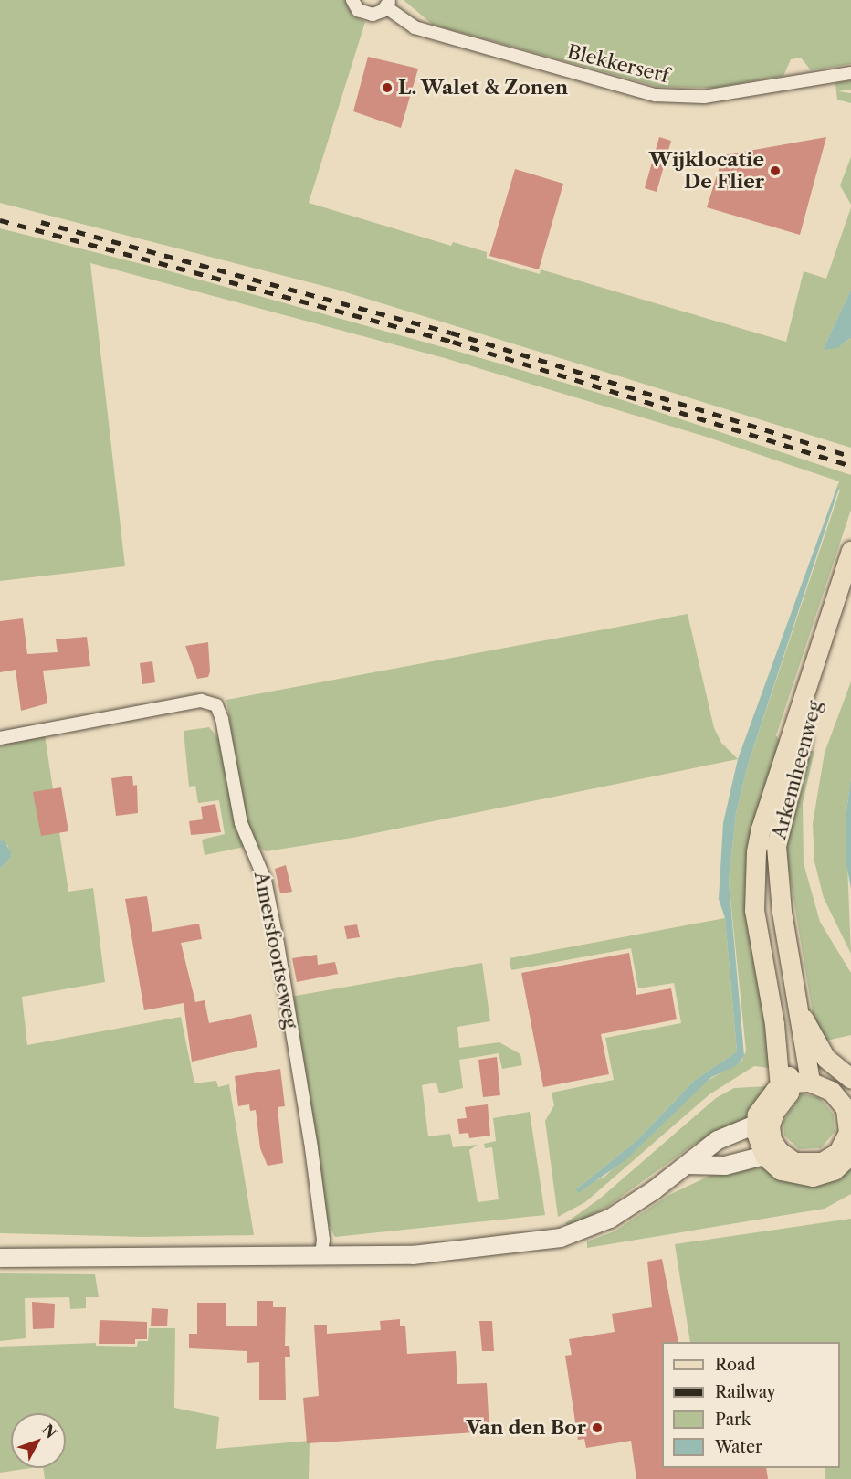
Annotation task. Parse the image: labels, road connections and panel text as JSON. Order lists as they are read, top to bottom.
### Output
{
  "streets": {
    "main road": ["Arkemheenweg"],
    "street": ["Blekkerserf", "Amersfoortseweg"]
  },
  "places": ["L. Walet & Zonen", "Wijklocatie De Flier", "Van den Bor"],
  "legend": [
    "Road",
    "Railway",
    "Park",
    "Water"
  ],
  "north": "top right"
}
